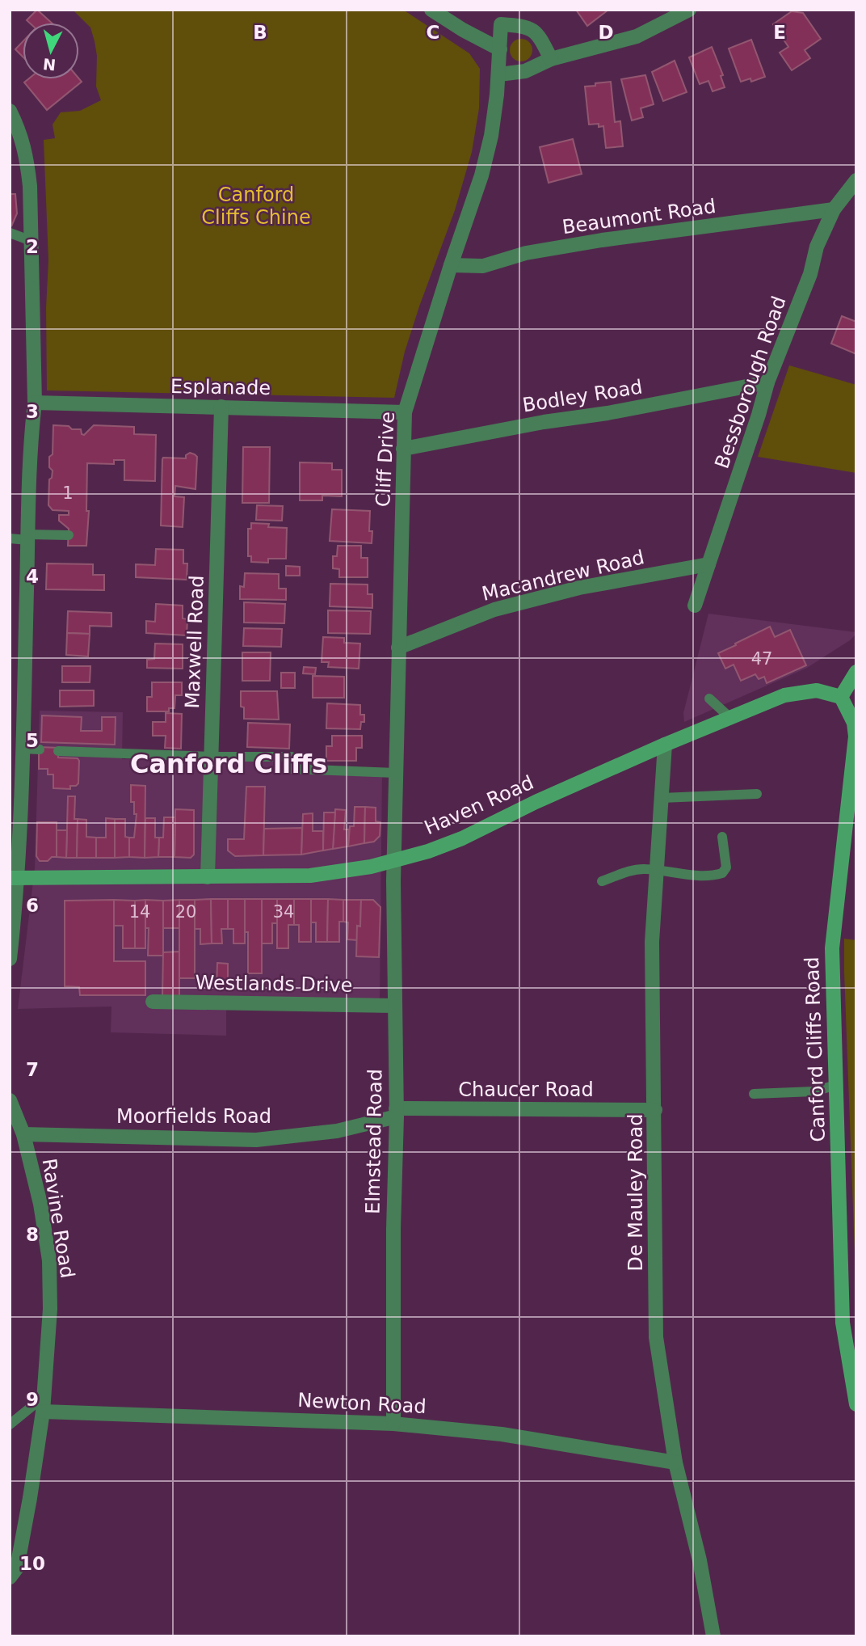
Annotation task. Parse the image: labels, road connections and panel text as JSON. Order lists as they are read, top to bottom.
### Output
{
  "streets": {
    "main road": ["Haven Road", "Canford Cliffs Road"],
    "street": [
      "Beaumont Road",
      "Bessborough Road",
      "Esplanade",
      "Bodley Road",
      "Cliff Drive",
      "Macandrew Road",
      "Maxwell Road",
      "Westlands Drive",
      "Chaucer Road",
      "Moorfields Road",
      "Elmstead Road",
      "De Mauley Road",
      "Ravine Road",
      "Newton Road"
    ]
  },
  "crossings": [
    ["Beaumont Road", "Bessborough Road"],
    ["Beaumont Road", "Cliff Drive"],
    ["Bessborough Road", "Bodley Road"],
    ["Bessborough Road", "Macandrew Road"],
    ["Esplanade", "Cliff Drive"],
    ["Esplanade", "Maxwell Road"],
    ["Bodley Road", "Cliff Drive"],
    ["Cliff Drive", "Macandrew Road"],
    ["Cliff Drive", "Haven Road"],
    ["Cliff Drive", "Elmstead Road"],
    ["Maxwell Road", "Haven Road"],
    ["Haven Road", "Canford Cliffs Road"],
    ["Haven Road", "Elmstead Road"],
    ["Haven Road", "De Mauley Road"],
    ["Westlands Drive", "Elmstead Road"],
    ["Chaucer Road", "Moorfields Road"],
    ["Chaucer Road", "Elmstead Road"],
    ["Chaucer Road", "De Mauley Road"],
    ["Moorfields Road", "Elmstead Road"],
    ["Moorfields Road", "Ravine Road"],
    ["Elmstead Road", "Newton Road"],
    ["De Mauley Road", "Newton Road"],
    ["Ravine Road", "Newton Road"]
  ],
  "districts": ["Canford Cliffs"],
  "parks": ["Canford Cliffs Chine"],
  "house_numbers": [
    "1",
    "47",
    "14",
    "20",
    "34"
  ],
  "north": "bottom",
  "grid": {
    "columns": [
      "B",
      "C",
      "D",
      "E"
    ],
    "rows": [
      "2",
      "3",
      "4",
      "5",
      "6",
      "7",
      "8",
      "9",
      "10"
    ]
  }
}
